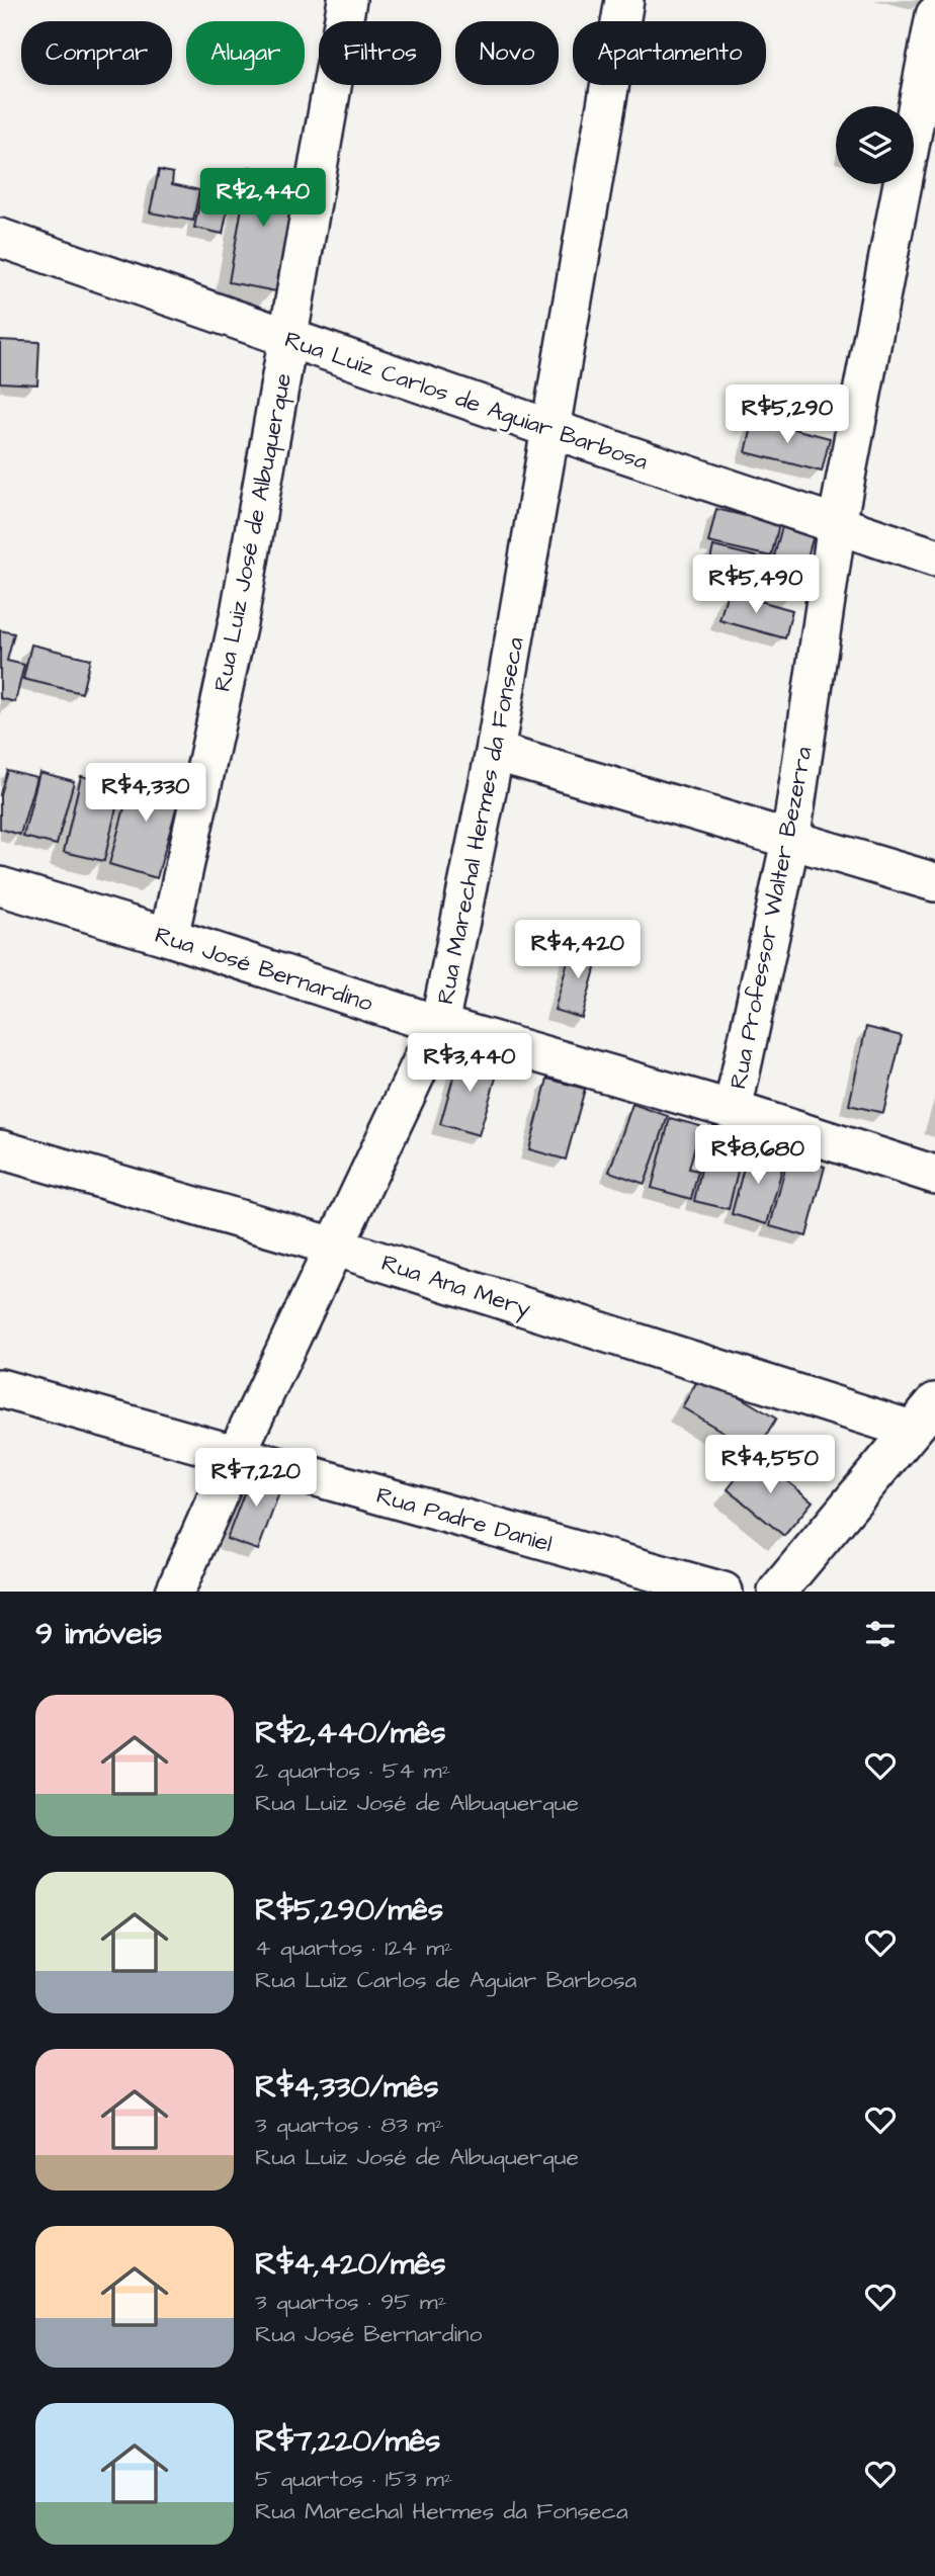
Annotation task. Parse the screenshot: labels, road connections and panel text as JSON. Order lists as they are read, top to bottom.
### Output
{
  "streets": {
    "street": [
      "Rua Luiz Carlos de Aguiar Barbosa",
      "Rua Luiz José de Albuquerque",
      "Rua Marechal Hermes da Fonseca",
      "Rua Professor Walter Bezerra",
      "Rua José Bernardino",
      "Rua Ana Mery",
      "Rua Padre Daniel"
    ]
  },
  "crossings": [
    ["Rua Luiz Carlos de Aguiar Barbosa", "Rua Luiz José de Albuquerque"],
    ["Rua Luiz Carlos de Aguiar Barbosa", "Rua Marechal Hermes da Fonseca"],
    ["Rua Luiz Carlos de Aguiar Barbosa", "Rua Professor Walter Bezerra"],
    ["Rua Luiz José de Albuquerque", "Rua José Bernardino"],
    ["Rua Marechal Hermes da Fonseca", "Rua José Bernardino"],
    ["Rua Marechal Hermes da Fonseca", "Rua Ana Mery"],
    ["Rua Marechal Hermes da Fonseca", "Rua Padre Daniel"],
    ["Rua Professor Walter Bezerra", "Rua José Bernardino"]
  ],
  "page": {
    "chip": [
      "Comprar",
      "Alugar",
      "Filtros",
      "Novo",
      "Apartamento"
    ],
    "price": [
      "R$2,440",
      "R$5,290",
      "R$5,490",
      "R$4,330",
      "R$4,420",
      "R$3,440",
      "R$8,680",
      "R$4,550",
      "R$7,220"
    ],
    "heading": "9 imóveis",
    "list": [
      {
        "name": "R$2,440/mês",
        "note": "2 quartos · 54 m² · Rua Luiz José de Albuquerque"
      },
      {
        "name": "R$5,290/mês",
        "note": "4 quartos · 124 m² · Rua Luiz Carlos de Aguiar Barbosa"
      },
      {
        "name": "R$4,330/mês",
        "note": "3 quartos · 83 m² · Rua Luiz José de Albuquerque"
      },
      {
        "name": "R$4,420/mês",
        "note": "3 quartos · 95 m² · Rua José Bernardino"
      },
      {
        "name": "R$7,220/mês",
        "note": "5 quartos · 153 m² · Rua Marechal Hermes da Fonseca"
      }
    ]
  }
}
